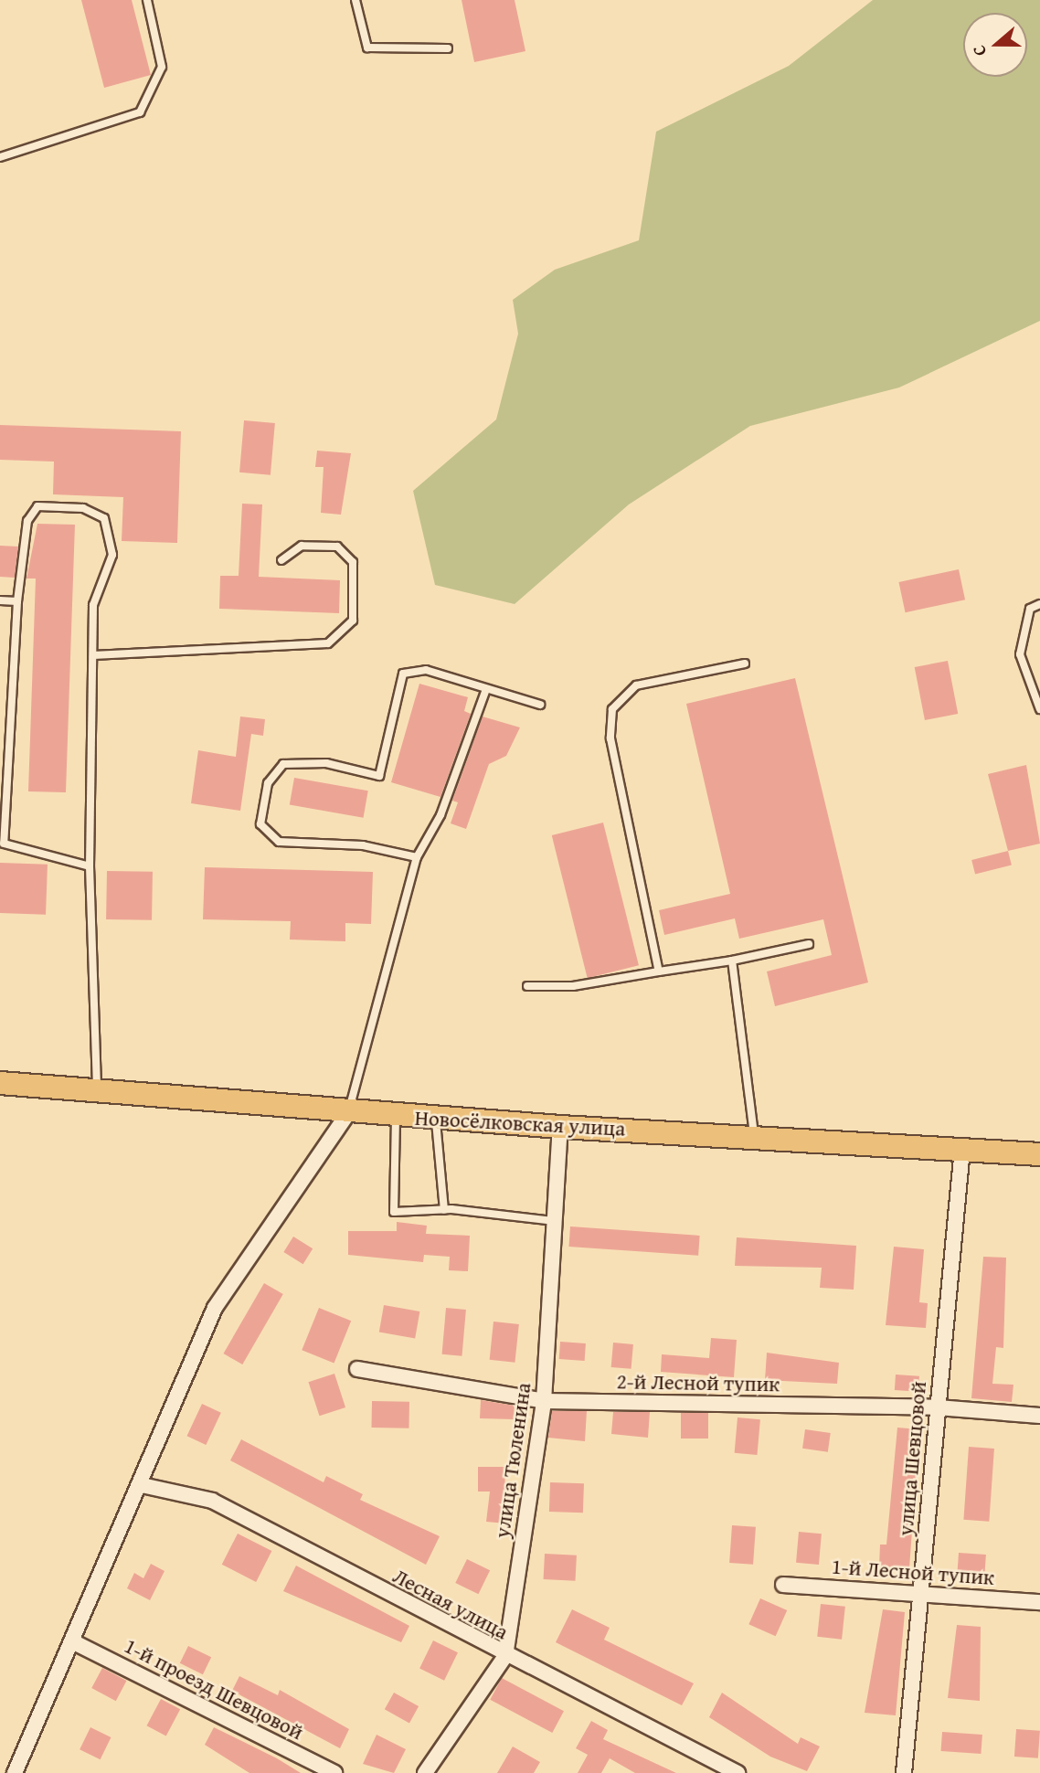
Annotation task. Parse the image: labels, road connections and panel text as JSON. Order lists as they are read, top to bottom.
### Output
{
  "streets": {
    "main road": ["Новосёлковская улица"],
    "street": [
      "2-й Лесной тупик",
      "улица Шевцовой",
      "улица Тюленина",
      "1-й Лесной тупик",
      "Лесная улица",
      "1-й проезд Шевцовой"
    ]
  },
  "crossings": [
    ["Новосёлковская улица", "улица Шевцовой"],
    ["Новосёлковская улица", "улица Тюленина"],
    ["2-й Лесной тупик", "улица Шевцовой"],
    ["2-й Лесной тупик", "улица Тюленина"],
    ["улица Шевцовой", "1-й Лесной тупик"],
    ["улица Тюленина", "Лесная улица"]
  ],
  "north": "left"
}
